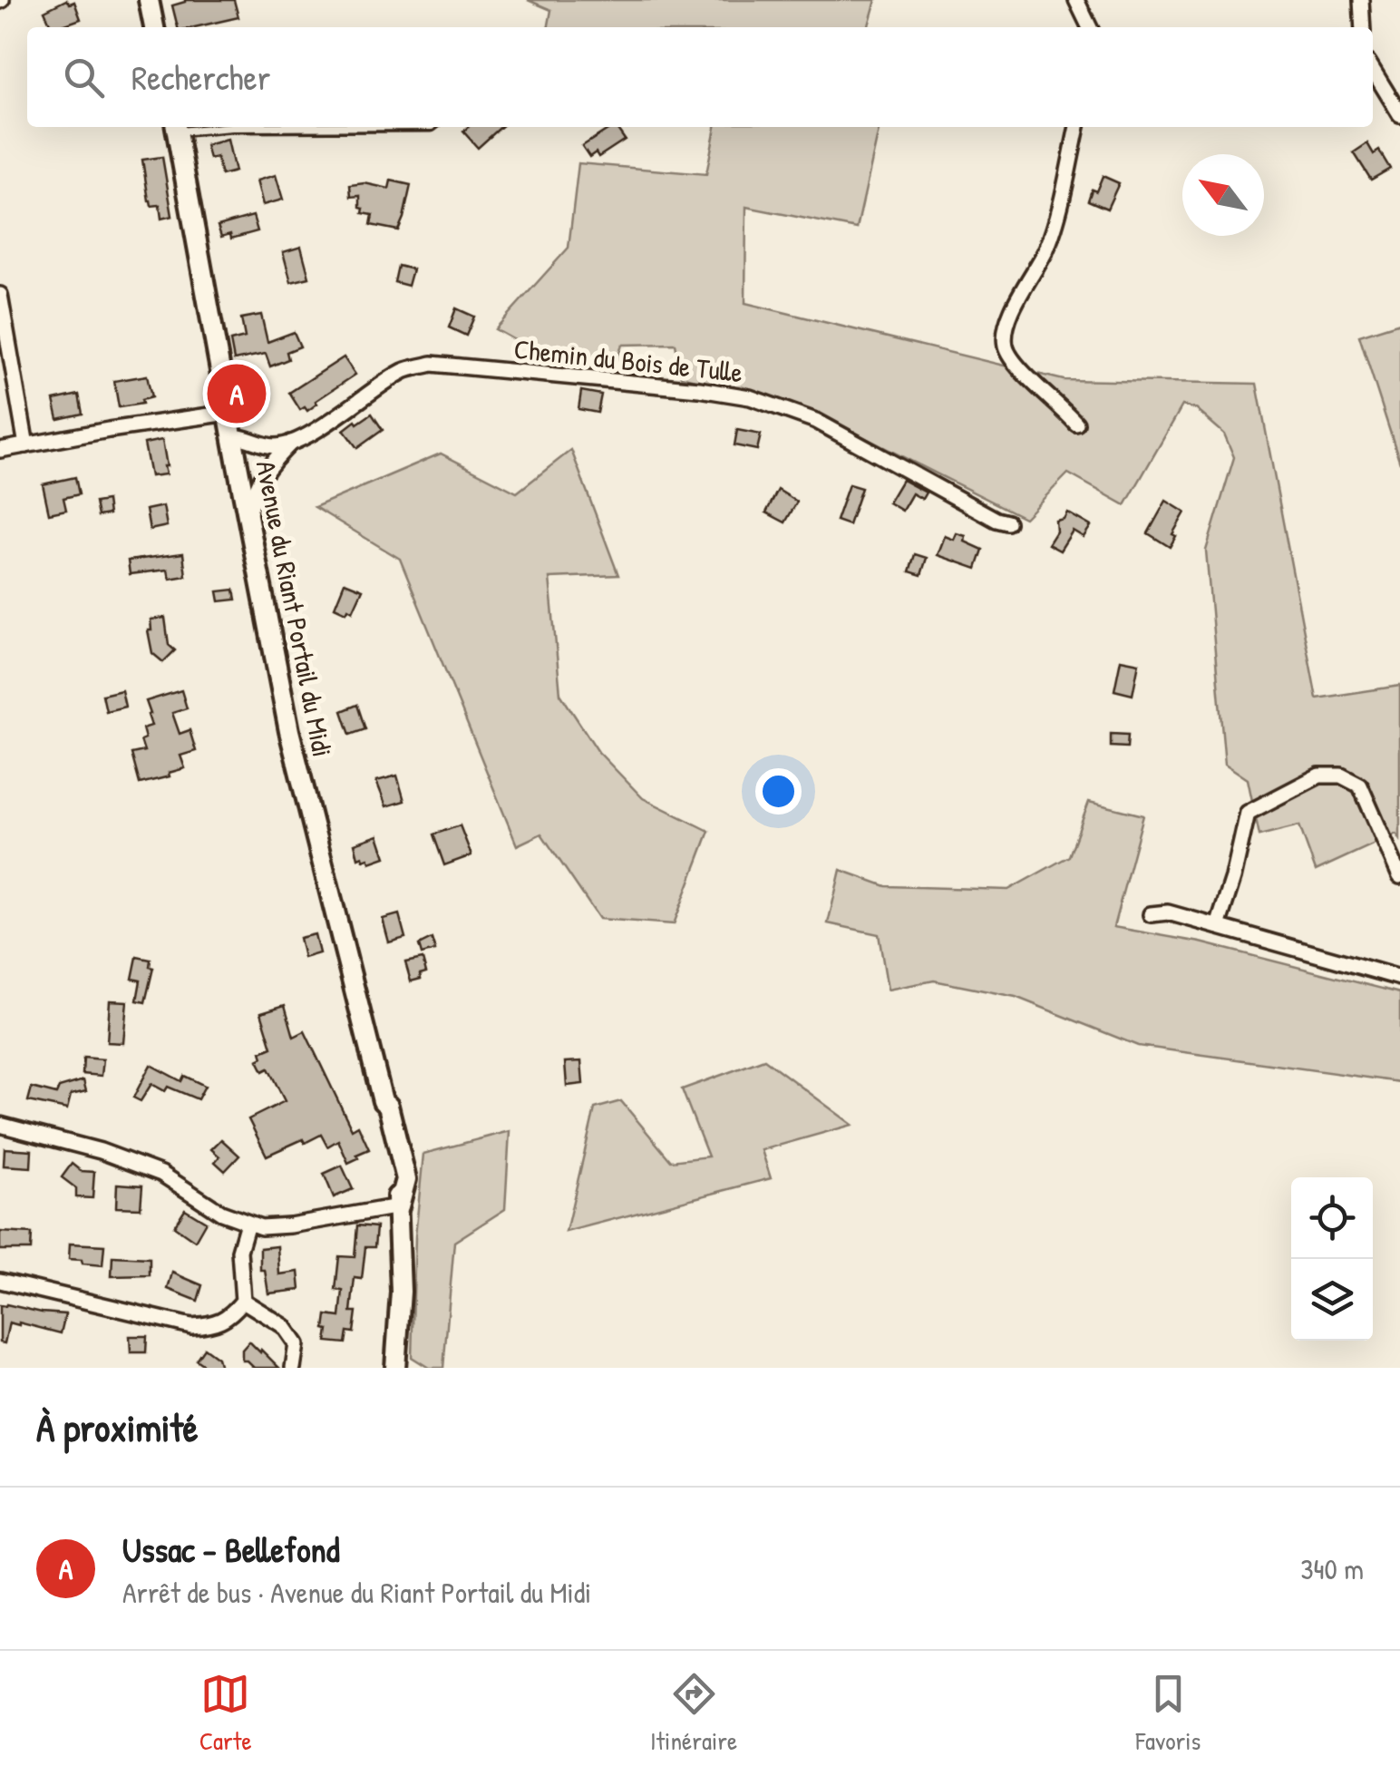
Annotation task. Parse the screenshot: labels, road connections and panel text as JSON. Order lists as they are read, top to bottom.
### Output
{
  "streets": {
    "main road": ["Avenue du Riant Portail du Midi"],
    "street": ["Chemin du Bois de Tulle"]
  },
  "crossings": [
    ["Chemin du Bois de Tulle", "Avenue du Riant Portail du Midi"]
  ],
  "north": "top left",
  "page": {
    "search": "Rechercher",
    "pins": "A",
    "heading": "À proximité",
    "list": [
      {
        "mark": "A",
        "name": "Ussac - Bellefond",
        "note": "Arrêt de bus · Avenue du Riant Portail du Midi",
        "value": "340 m"
      }
    ],
    "nav": ["Carte", "Itinéraire", "Favoris"]
  }
}
